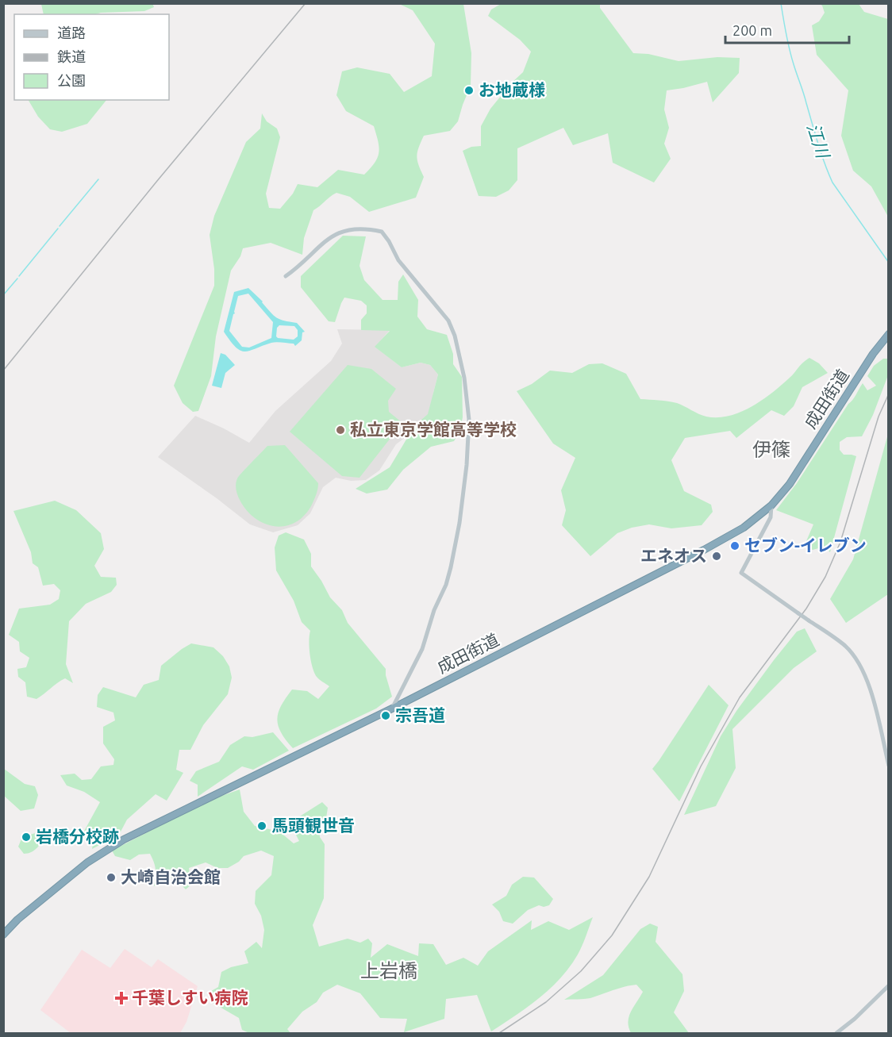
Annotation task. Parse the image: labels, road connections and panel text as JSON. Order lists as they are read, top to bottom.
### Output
{
  "streets": {
    "highway": ["成田街道"]
  },
  "districts": ["伊篠", "上岩橋"],
  "water": ["江川"],
  "places": {
    "other": [
      "お地蔵様",
      "私立東京学館高等学校",
      "セブン-イレブン",
      "エネオス",
      "宗吾道",
      "馬頭観世音",
      "岩橋分校跡",
      "大崎自治会館"
    ],
    "health": ["千葉しすい病院"]
  },
  "legend": ["道路", "鉄道", "公園"],
  "scale_bar": "200 m"
}
